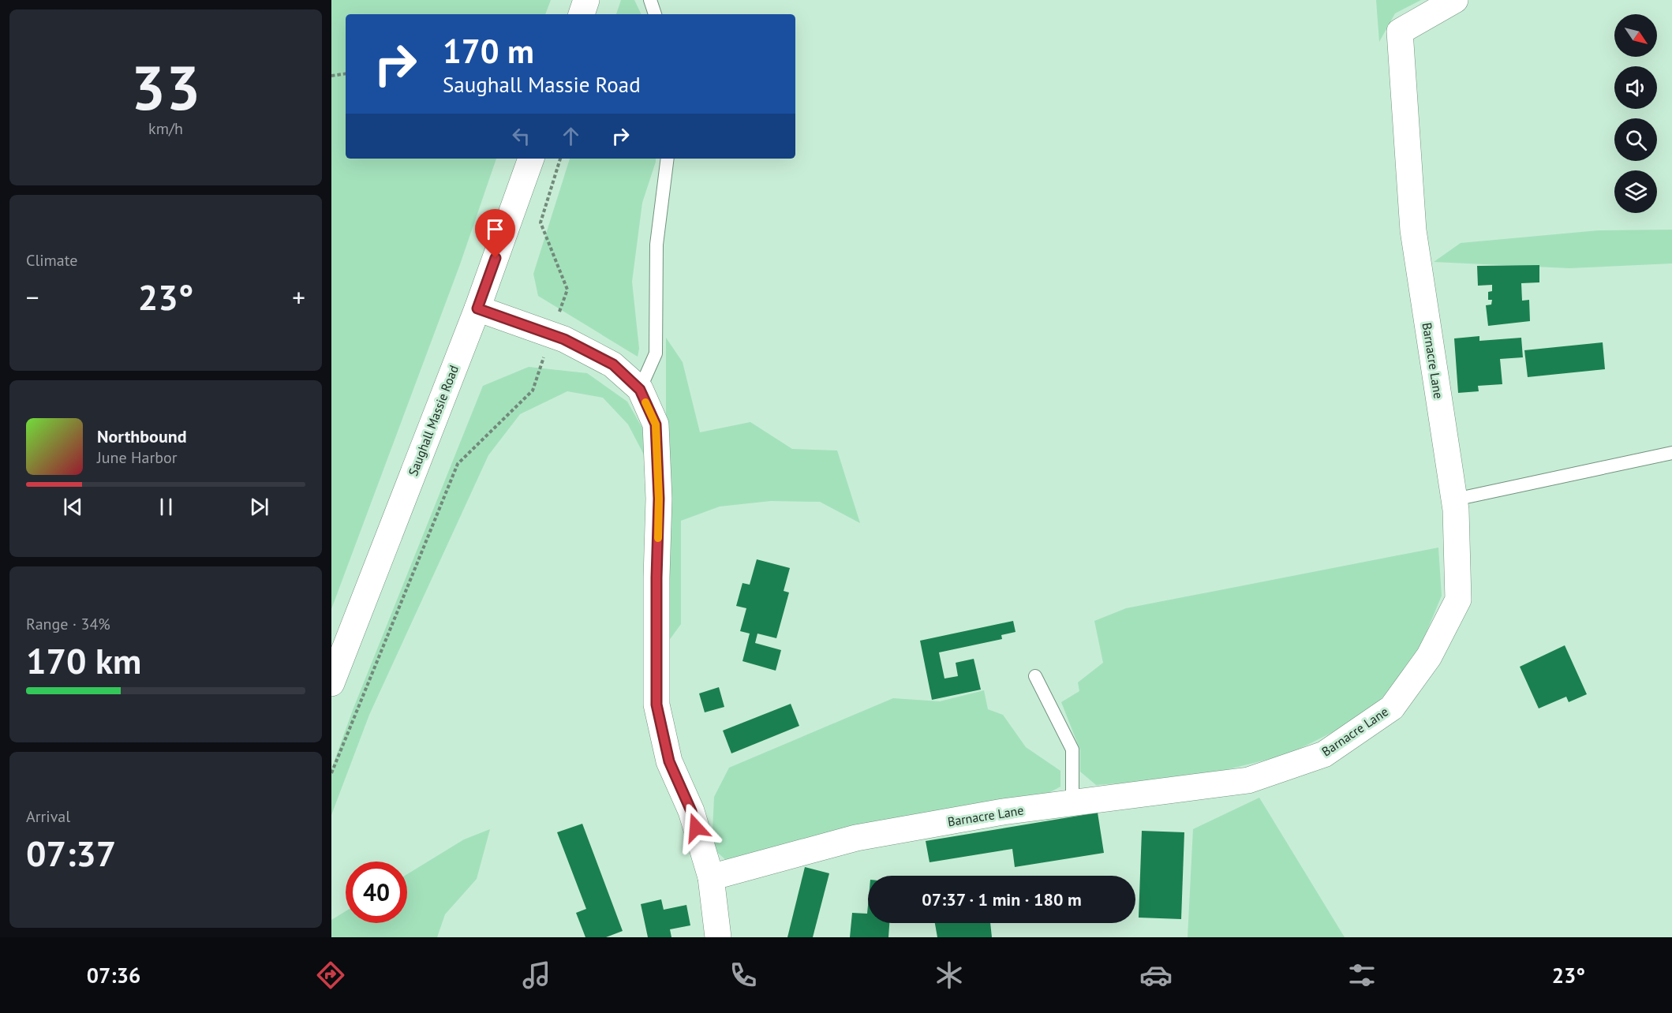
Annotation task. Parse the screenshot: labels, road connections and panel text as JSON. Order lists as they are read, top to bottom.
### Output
{
  "streets": {
    "street": ["Barnacre Lane", "Saughall Massie Road"]
  },
  "north": "bottom right",
  "page": {
    "tile": [
      ["33", "km/h"],
      "Climate",
      ["Range · 34%", "170 km"],
      ["Arrival", "07:37"]
    ],
    "turn": ["170 m", "Saughall Massie Road"],
    "heat": ["−", "23°", "+"],
    "song": ["Northbound", "June Harbor"],
    "limit": "40",
    "trip": "07:37 · 1 min · 180 m",
    "tabs": ["07:36", "23°"]
  }
}
